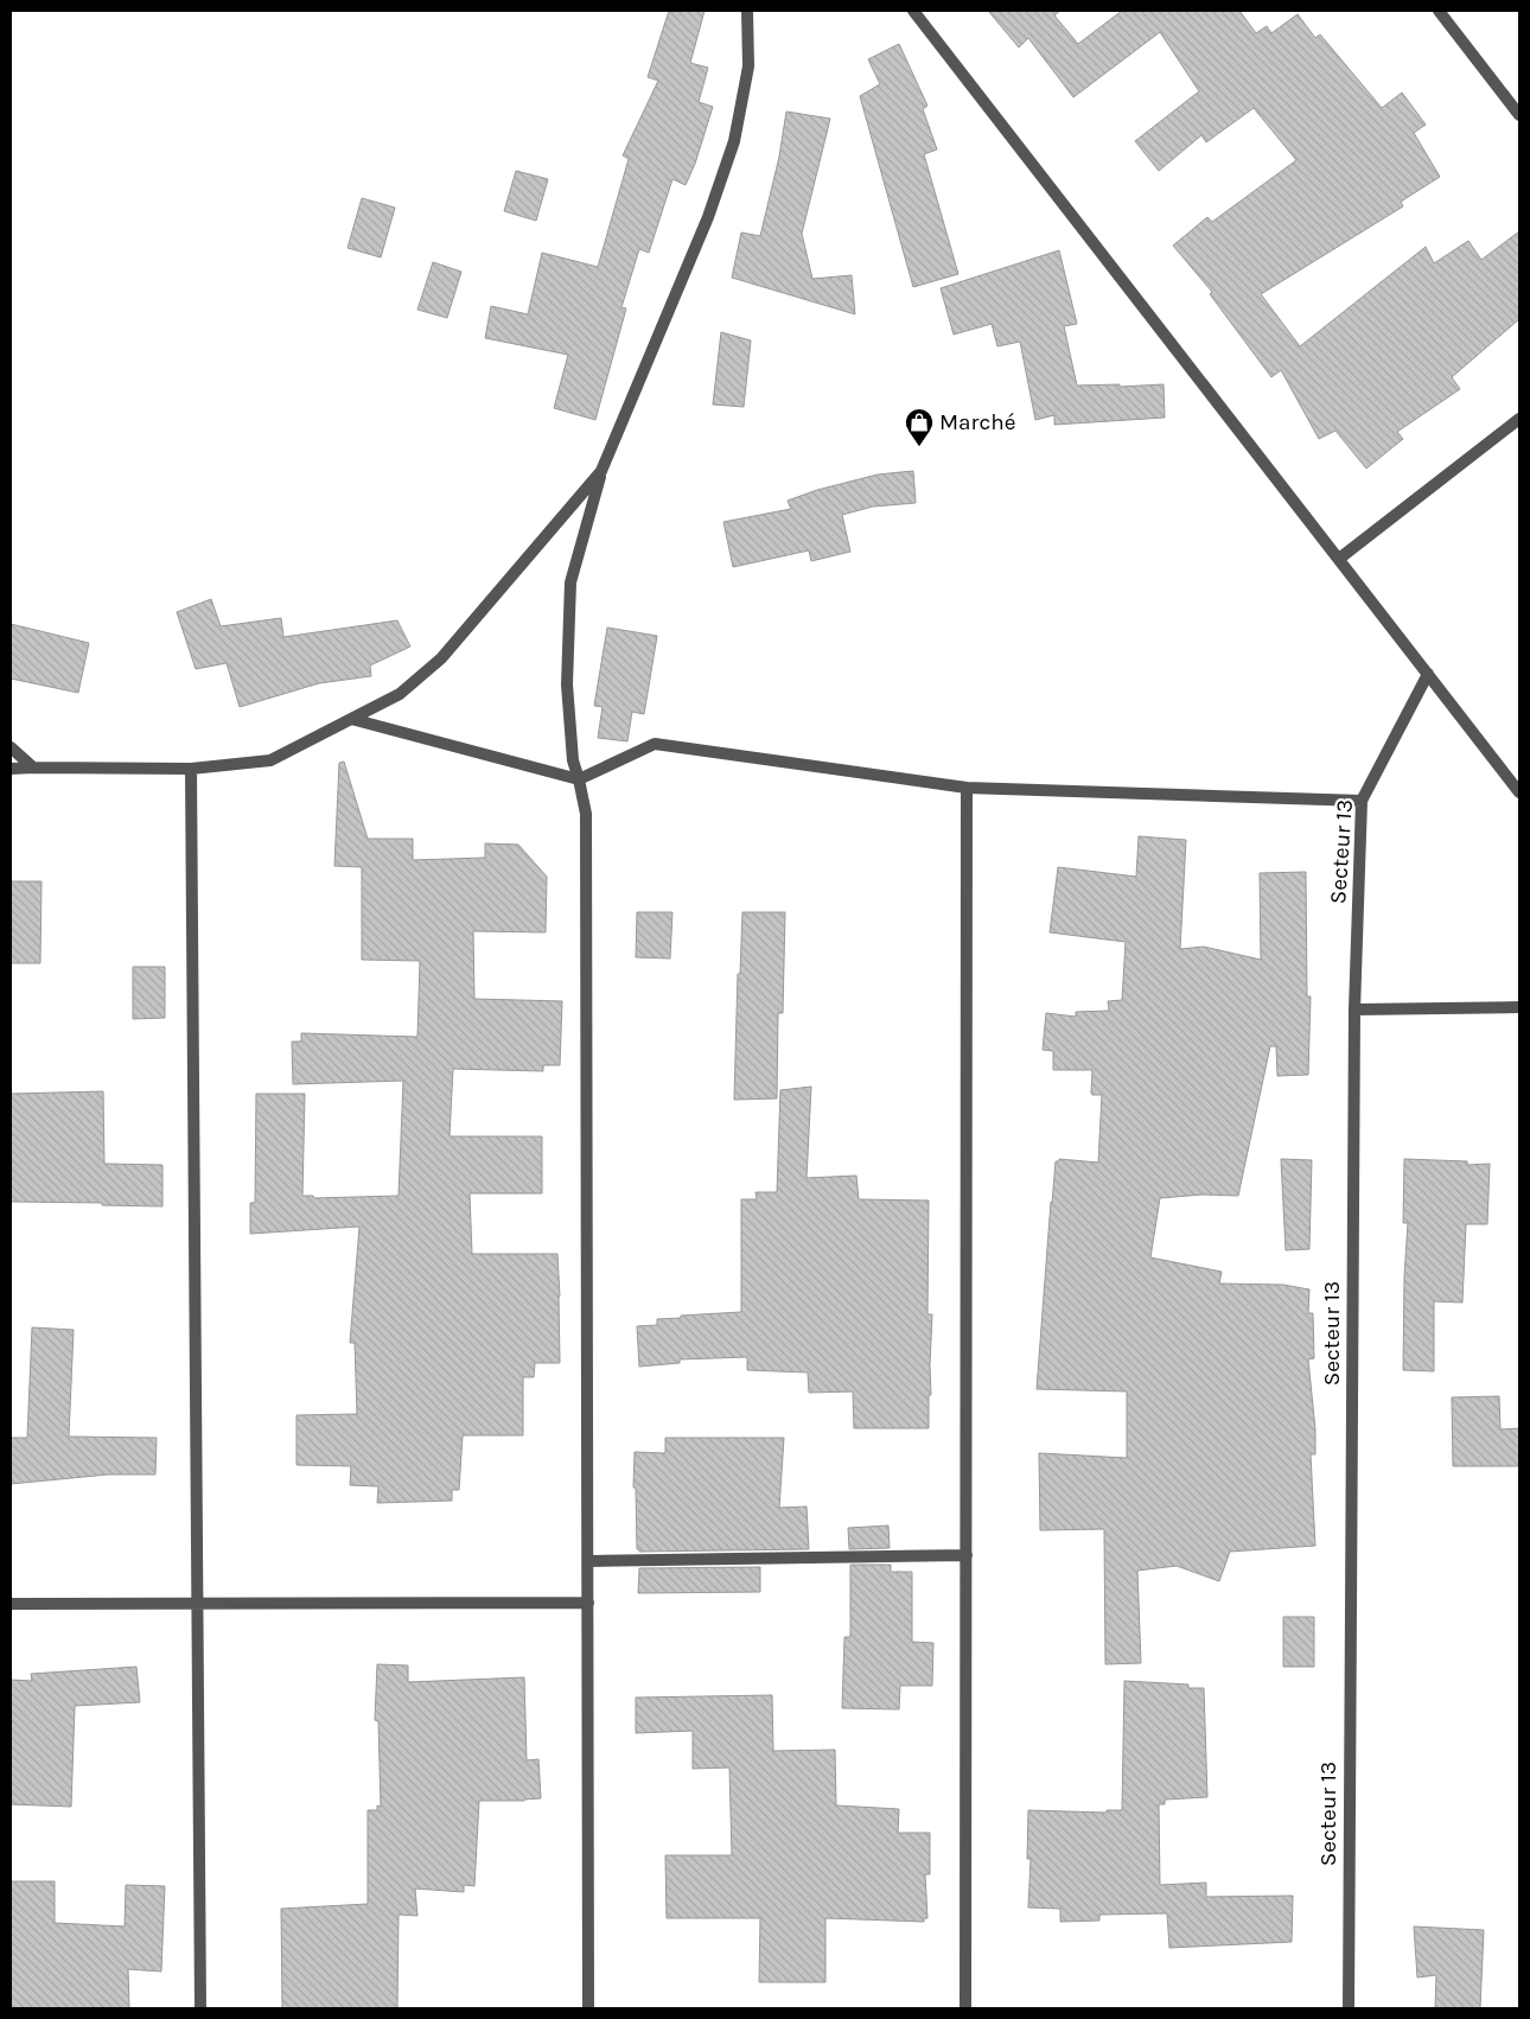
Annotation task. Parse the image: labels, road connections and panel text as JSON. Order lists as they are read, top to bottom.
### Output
{
  "streets": {
    "street": ["Secteur 13"]
  },
  "places": {
    "shop": ["Marché"]
  }
}
